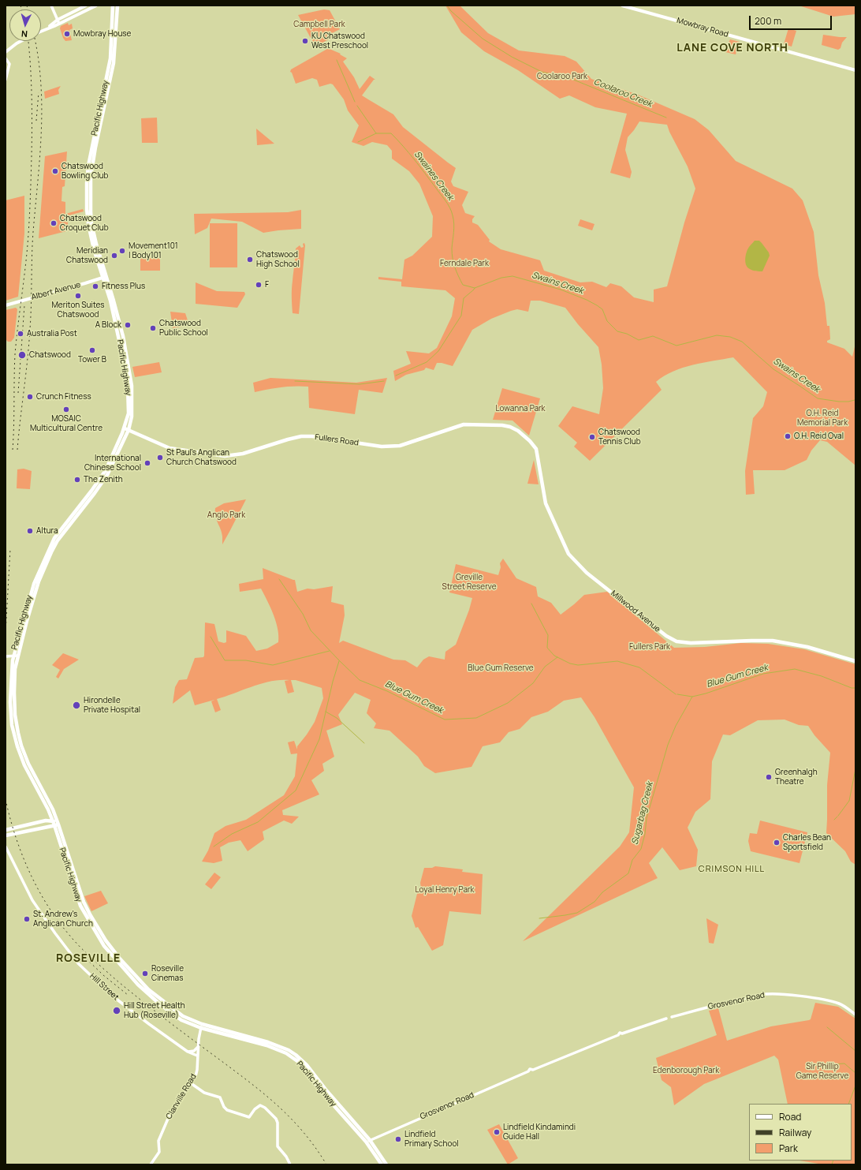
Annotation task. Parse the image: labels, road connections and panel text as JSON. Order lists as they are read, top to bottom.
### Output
{
  "streets": {
    "main road": [
      "Mowbray Road",
      "Pacific Highway",
      "Albert Avenue",
      "Fullers Road",
      "Millwood Avenue"
    ],
    "street": ["Hill Street", "Grosvenor Road", "Clanville Road"]
  },
  "crossings": [
    ["Pacific Highway", "Albert Avenue"],
    ["Pacific Highway", "Fullers Road"],
    ["Pacific Highway", "Grosvenor Road"],
    ["Pacific Highway", "Clanville Road"],
    ["Fullers Road", "Millwood Avenue"],
    ["Hill Street", "Clanville Road"]
  ],
  "districts": ["LANE COVE NORTH", "CRIMSON HILL", "ROSEVILLE"],
  "water": [
    "Coolaroo Creek",
    "Swaines Creek",
    "Swains Creek",
    "Blue Gum Creek",
    "Sugarbag Creek"
  ],
  "parks": [
    "Campbell Park",
    "Coolaroo Park",
    "Ferndale Park",
    "Lowanna Park",
    "O.H. Reid Memorial Park",
    "Anglo Park",
    "Greville Street Reserve",
    "Fullers Park",
    "Blue Gum Reserve",
    "Loyal Henry Park",
    "Sir Phillip Game Reserve",
    "Edenborough Park"
  ],
  "places": [
    "Mowbray House",
    "KU Chatswood West Preschool",
    "Chatswood Bowling Club",
    "Chatswood Croquet Club",
    "Movement101 | Body101",
    "Meridian Chatswood",
    "Chatswood High School",
    "F",
    "Fitness Plus",
    "Meriton Suites Chatswood",
    "A Block",
    "Chatswood Public School",
    "Australia Post",
    "Tower B",
    "Chatswood",
    "Crunch Fitness",
    "MOSAIC Multicultural Centre",
    "O.H. Reid Oval",
    "Chatswood Tennis Club",
    "St Paul's Anglican Church Chatswood",
    "International Chinese School",
    "The Zenith",
    "Altura",
    "Hirondelle Private Hospital",
    "Greenhalgh Theatre",
    "Charles Bean Sportsfield",
    "St. Andrew's Anglican Church",
    "Roseville Cinemas",
    "Hill Street Health Hub (Roseville)",
    "Lindfield Kindamindi Guide Hall",
    "Lindfield Primary School"
  ],
  "legend": ["Road", "Railway", "Park"],
  "scale_bar": "200 m",
  "north": "bottom"
}
